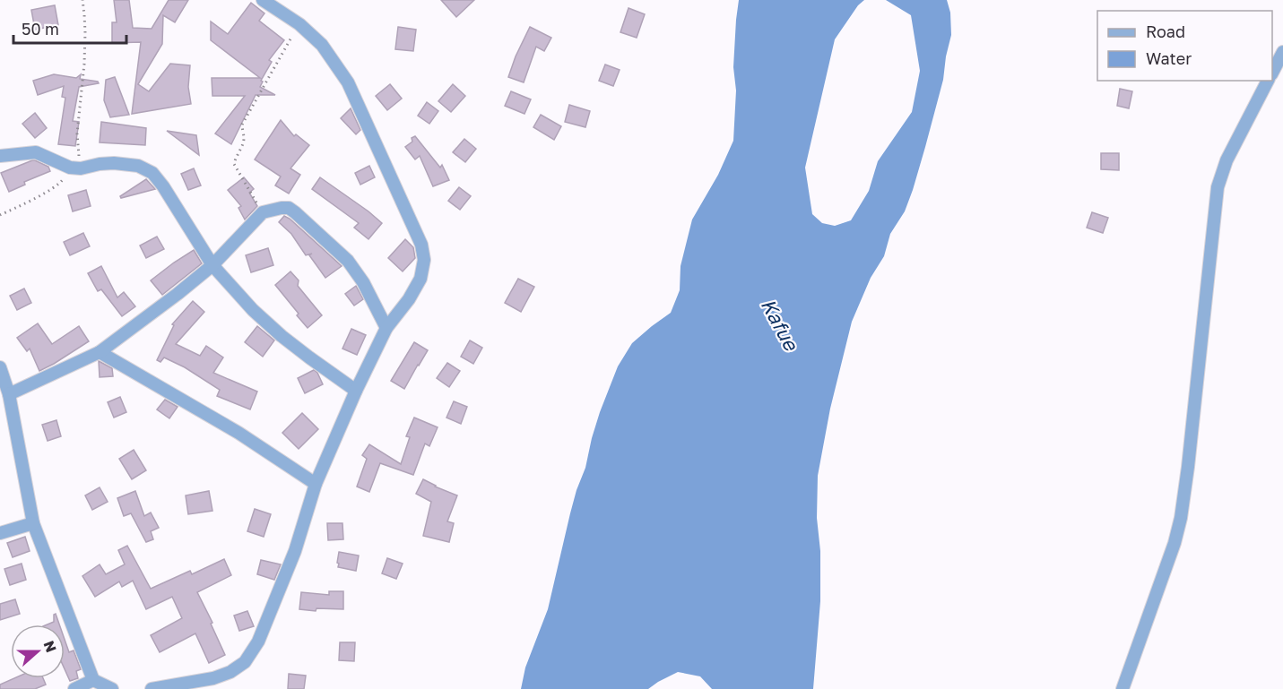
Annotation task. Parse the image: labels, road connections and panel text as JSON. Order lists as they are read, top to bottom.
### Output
{
  "water": ["Kafue"],
  "legend": ["Road", "Water"],
  "scale_bar": "50 m",
  "north": "right"
}
